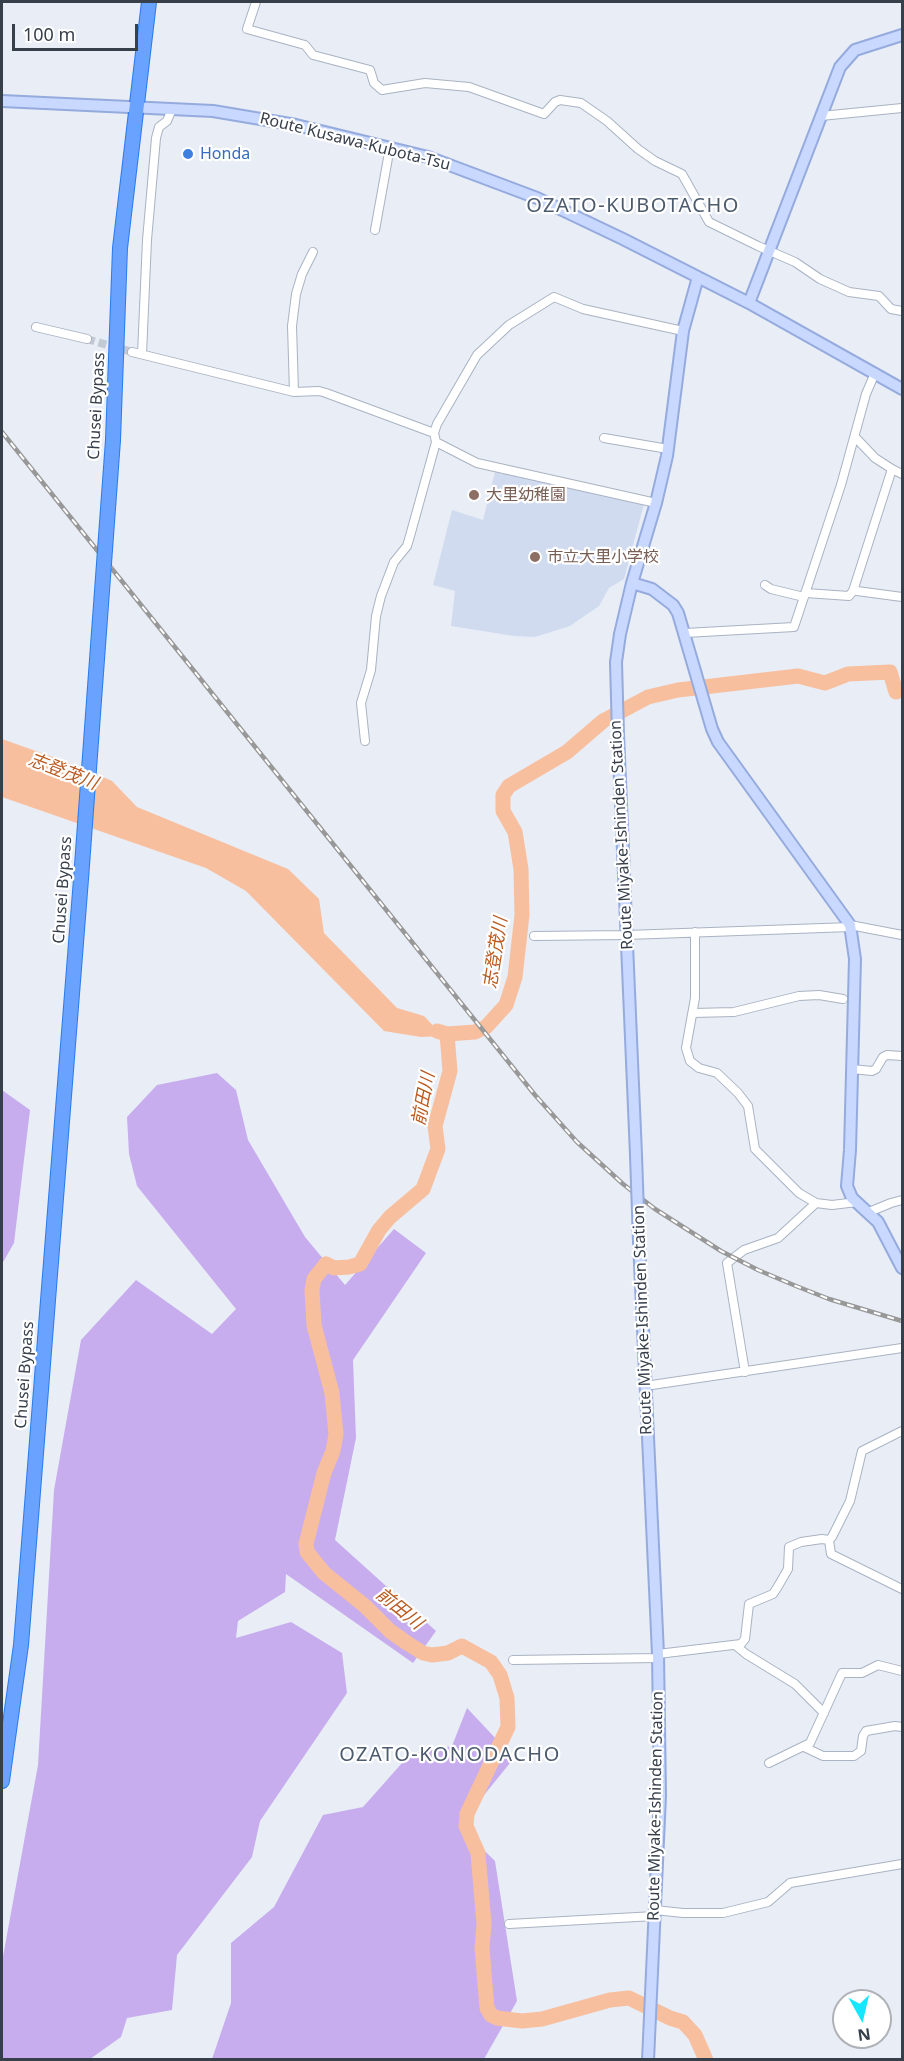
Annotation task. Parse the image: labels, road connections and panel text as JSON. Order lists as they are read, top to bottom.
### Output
{
  "streets": {
    "highway": ["Chusei Bypass"],
    "main road": ["Route Kusawa-Kubota-Tsu", "Route Miyake-Ishinden Station"]
  },
  "crossings": [
    ["Route Kusawa-Kubota-Tsu", "Chusei Bypass"],
    ["Route Kusawa-Kubota-Tsu", "Route Miyake-Ishinden Station"]
  ],
  "districts": ["OZATO-KUBOTACHO", "OZATO-KONODACHO"],
  "water": ["志登茂川", "前田川"],
  "places": ["Honda", "大里幼稚園", "市立大里小学校"],
  "scale_bar": "100 m",
  "north": "bottom"
}
